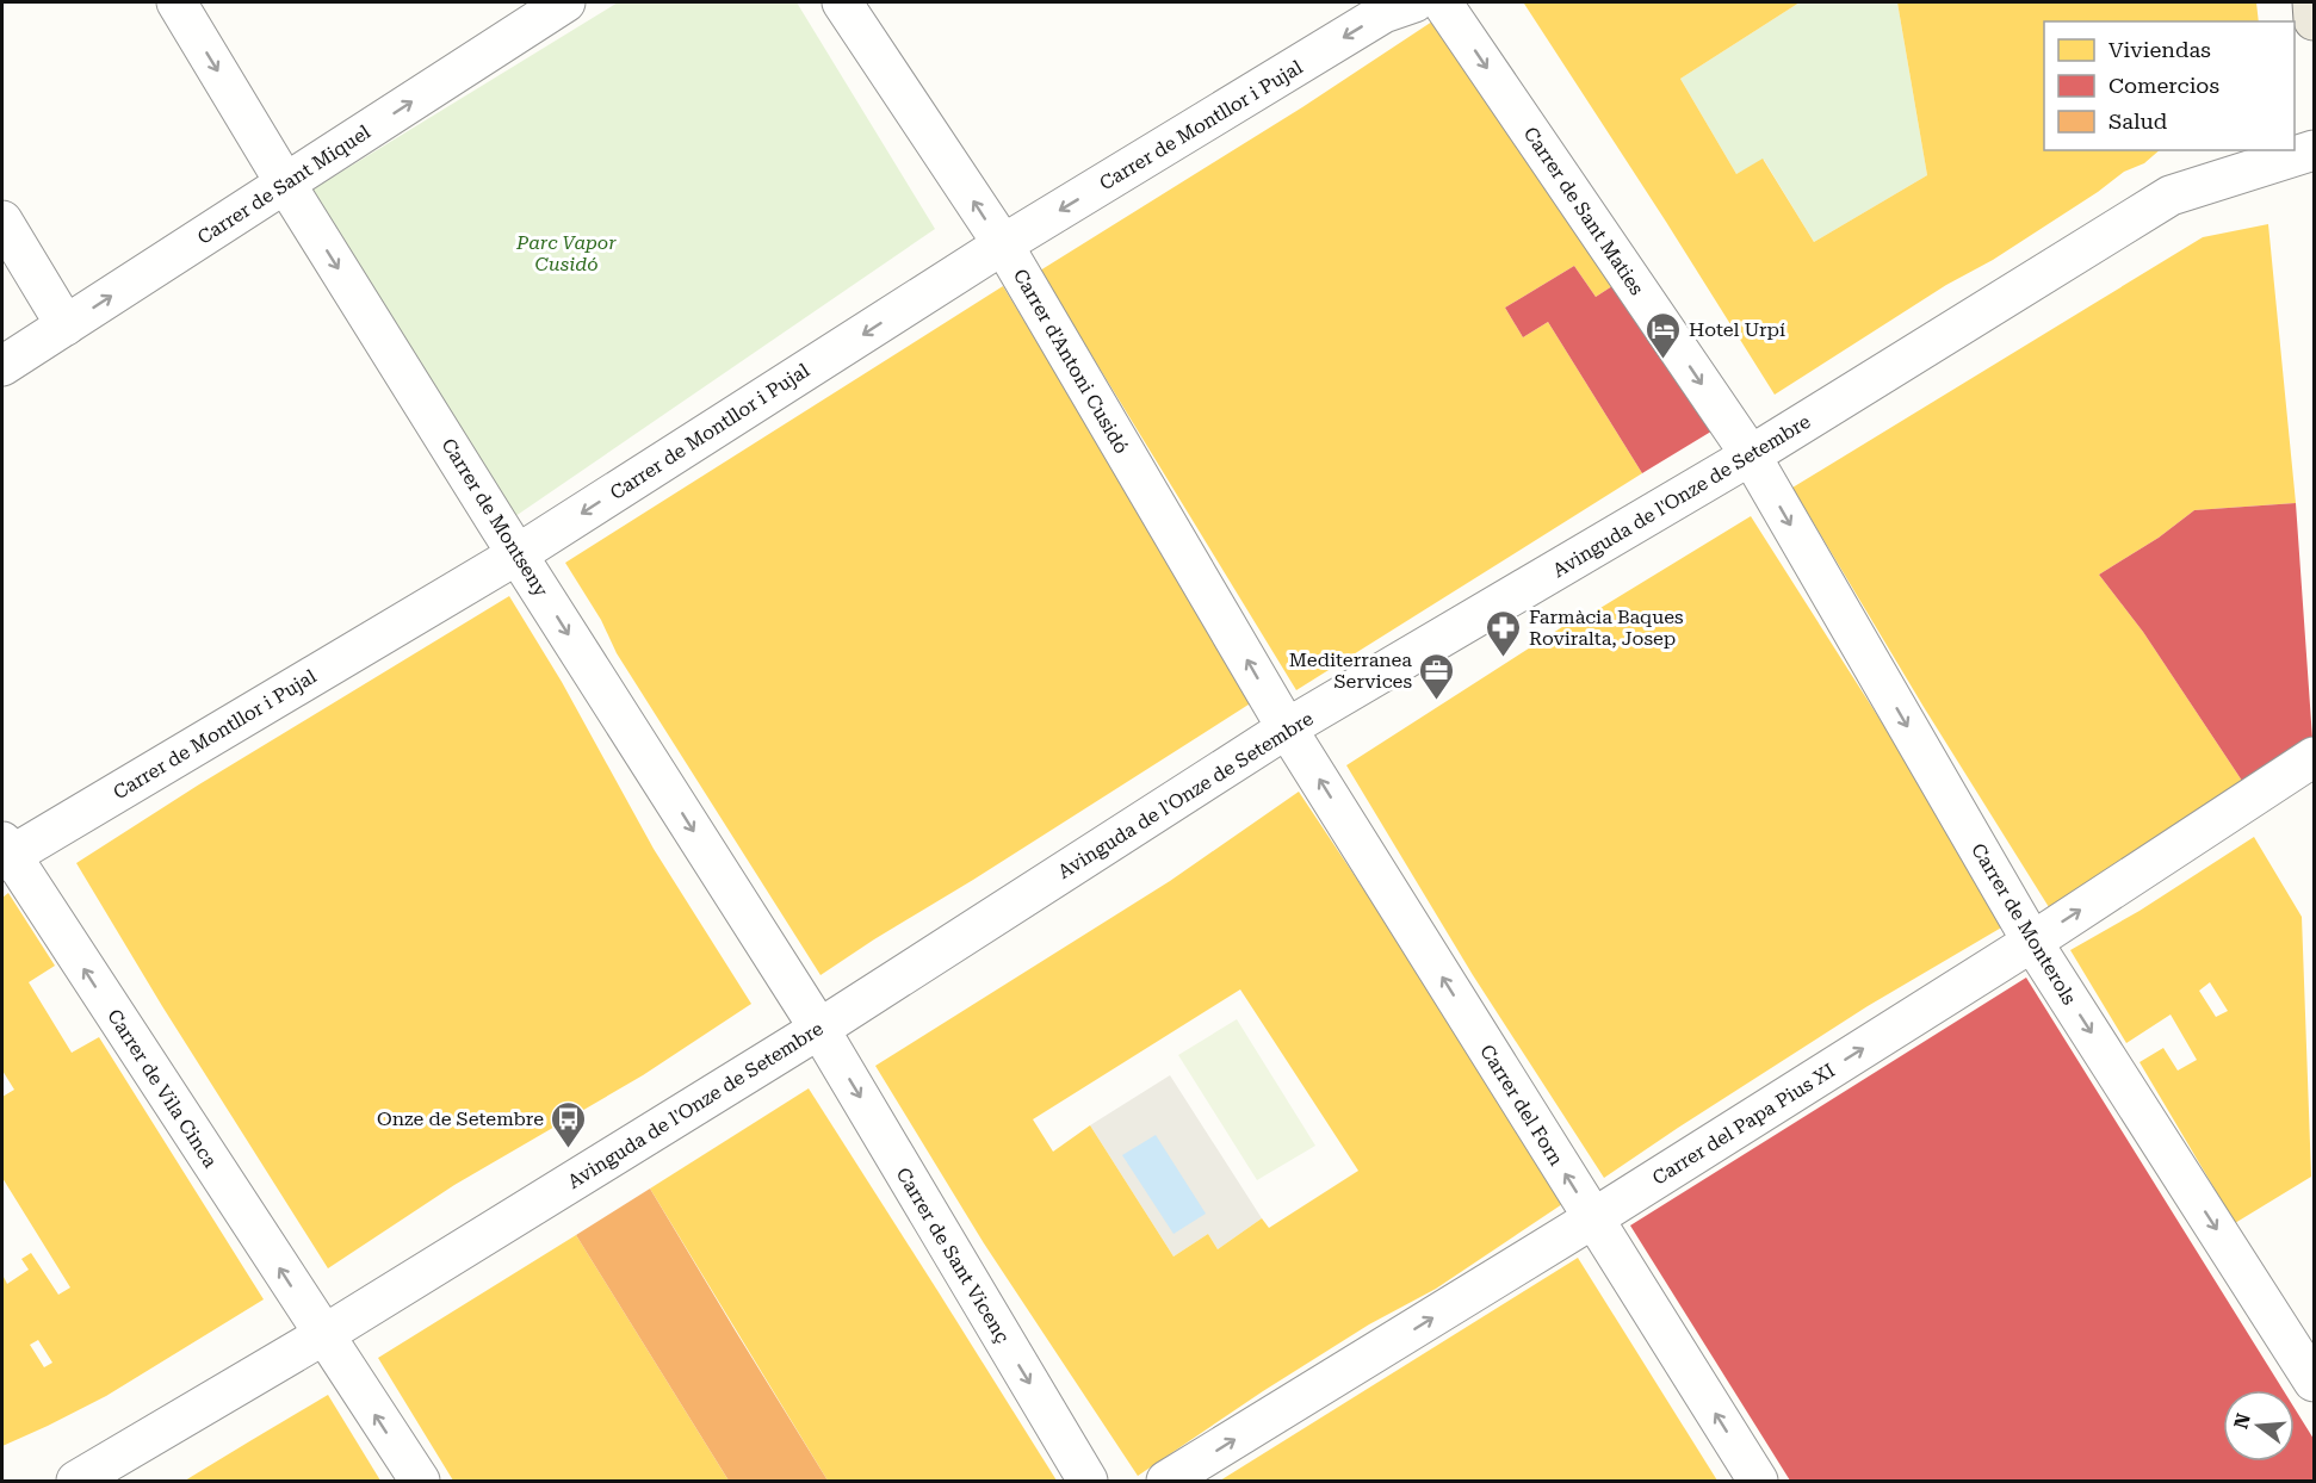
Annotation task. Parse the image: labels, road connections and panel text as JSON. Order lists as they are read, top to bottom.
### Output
{
  "streets": {
    "street": [
      "Carrer de Montllor i Pujal",
      "Carrer de Sant Miquel",
      "Carrer de Sant Maties",
      "Carrer d'Antoni Cusidó",
      "Avinguda de l'Onze de Setembre",
      "Carrer de Montseny",
      "Carrer de Monterols",
      "Carrer de Vila Cinca",
      "Carrer del Forn",
      "Carrer del Papa Pius XI",
      "Carrer de Sant Vicenç"
    ]
  },
  "crossings": [
    ["Carrer de Montllor i Pujal", "Carrer d'Antoni Cusidó"],
    ["Carrer de Montllor i Pujal", "Carrer de Montseny"],
    ["Carrer de Montllor i Pujal", "Carrer de Vila Cinca"],
    ["Carrer de Sant Miquel", "Carrer de Montseny"],
    ["Carrer de Sant Maties", "Avinguda de l'Onze de Setembre"],
    ["Carrer de Sant Maties", "Carrer de Monterols"],
    ["Carrer d'Antoni Cusidó", "Avinguda de l'Onze de Setembre"],
    ["Carrer d'Antoni Cusidó", "Carrer del Forn"],
    ["Avinguda de l'Onze de Setembre", "Carrer de Montseny"],
    ["Avinguda de l'Onze de Setembre", "Carrer de Monterols"],
    ["Avinguda de l'Onze de Setembre", "Carrer de Vila Cinca"],
    ["Avinguda de l'Onze de Setembre", "Carrer del Forn"],
    ["Avinguda de l'Onze de Setembre", "Carrer de Sant Vicenç"],
    ["Carrer de Montseny", "Carrer de Sant Vicenç"],
    ["Carrer de Monterols", "Carrer del Papa Pius XI"],
    ["Carrer del Forn", "Carrer del Papa Pius XI"]
  ],
  "one_way": [
    "Carrer de Montllor i Pujal",
    "Carrer de Sant Miquel",
    "Carrer de Sant Maties",
    "Carrer d'Antoni Cusidó",
    "Carrer de Montseny",
    "Carrer de Monterols",
    "Carrer de Vila Cinca",
    "Carrer del Forn",
    "Carrer del Papa Pius XI",
    "Carrer de Sant Vicenç"
  ],
  "parks": ["Parc Vapor Cusidó"],
  "places": {
    "hotel": ["Hotel Urpí"],
    "pharmacy": ["Farmàcia Baques Roviralta, Josep"],
    "office": ["Mediterranea Services"],
    "bus stop": ["Onze de Setembre"]
  },
  "legend": ["Viviendas", "Comercios", "Salud"],
  "north": "left"
}
